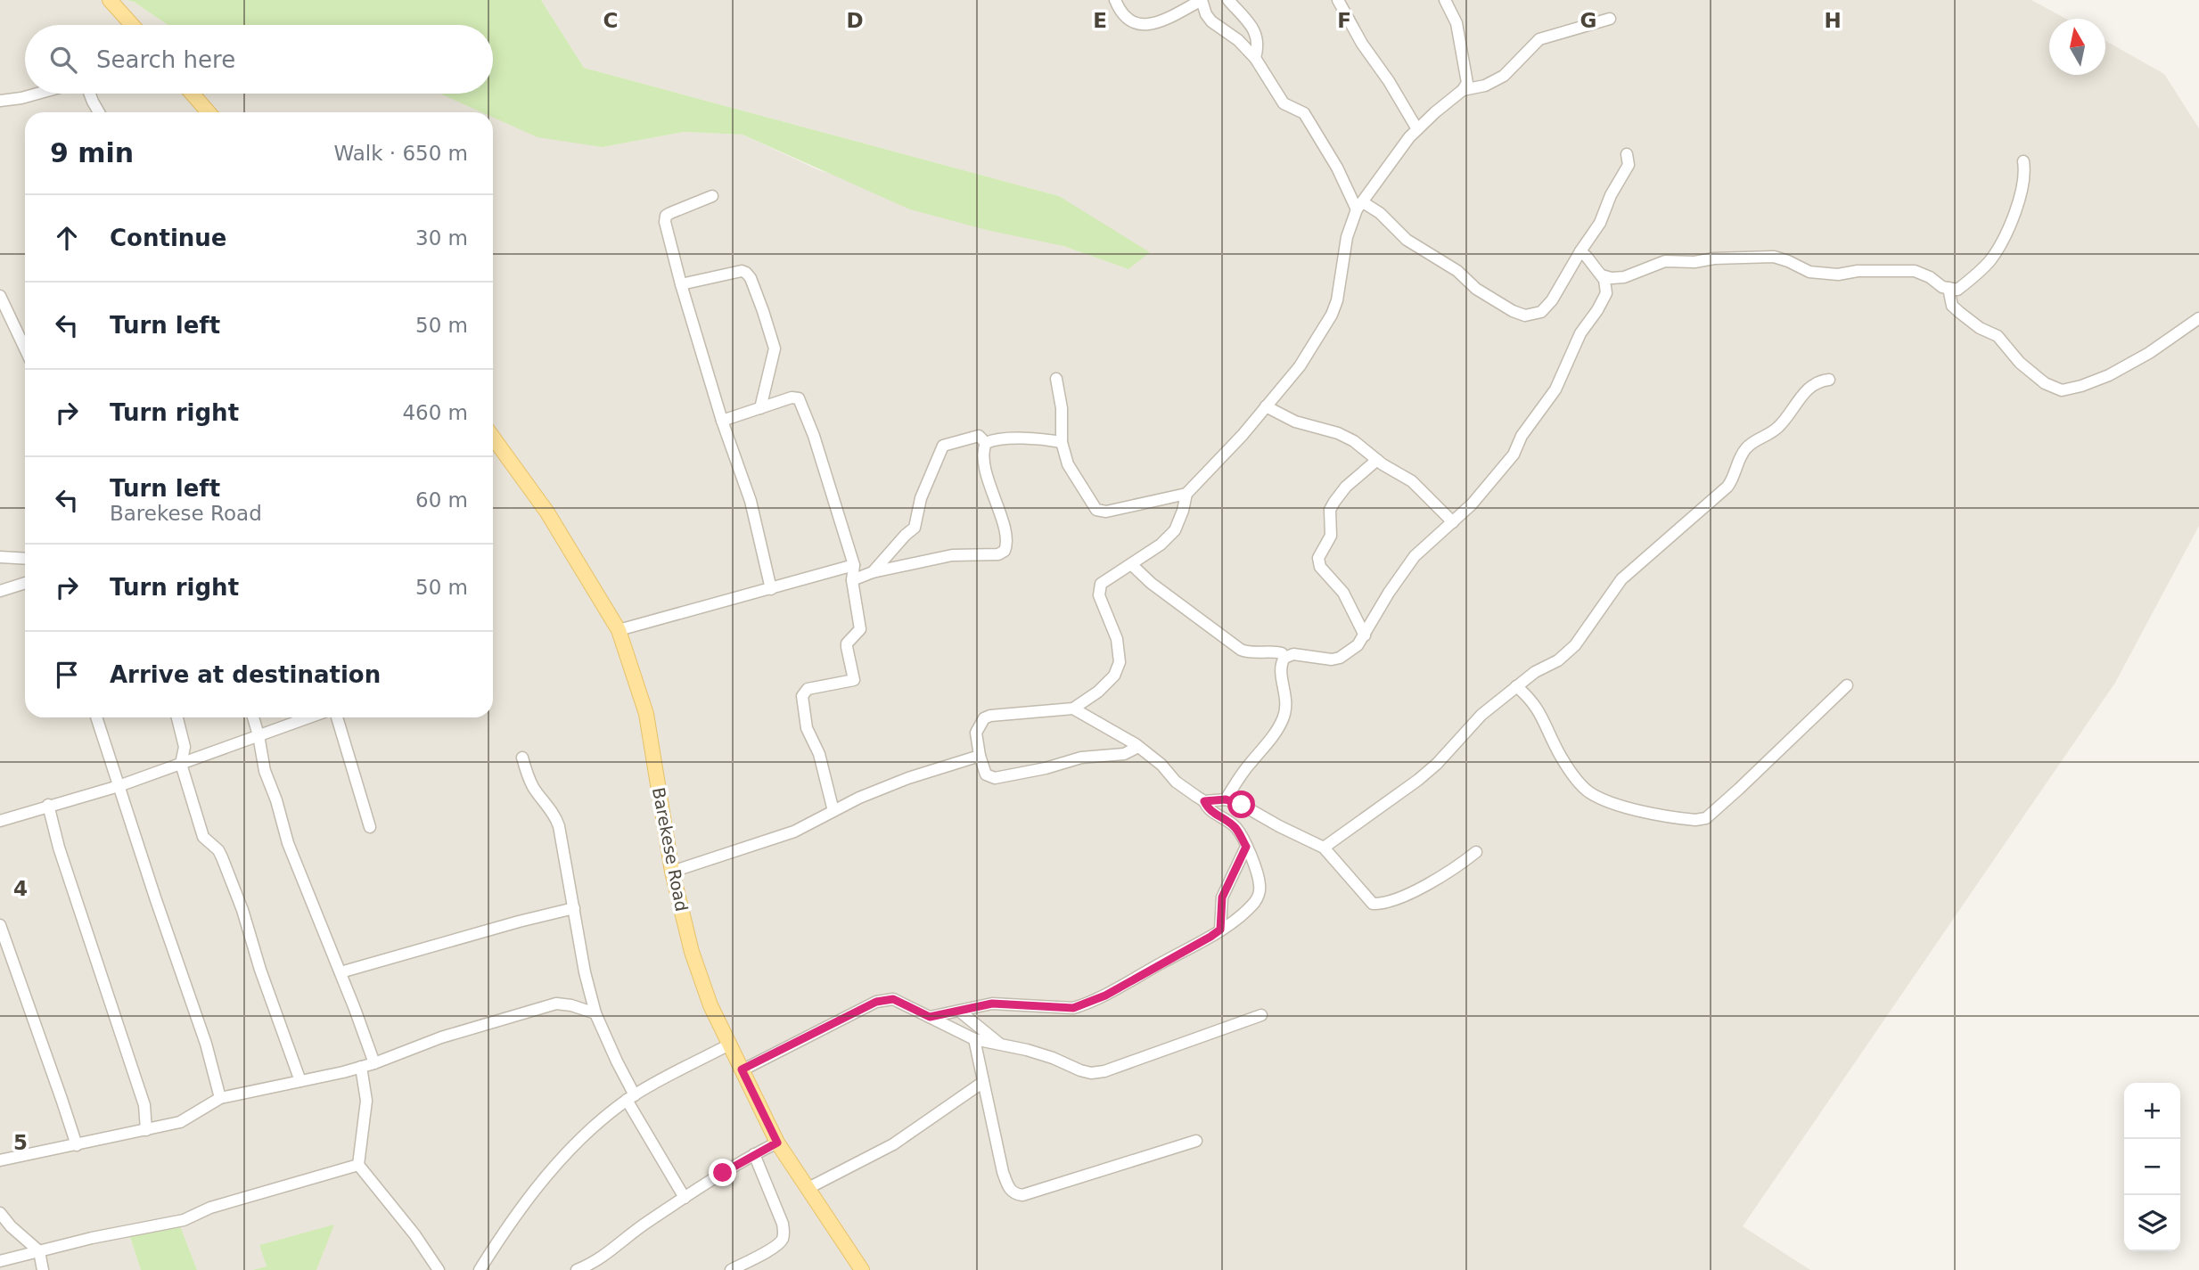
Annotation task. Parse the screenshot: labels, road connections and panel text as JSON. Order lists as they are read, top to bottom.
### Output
{
  "streets": {
    "main road": ["Barekese Road"]
  },
  "north": "top",
  "page": {
    "search": "Search here",
    "heading": ["9 min", "Walk · 650 m"],
    "list": [
      ["Continue", "30 m"],
      ["Turn left", "50 m"],
      ["Turn right", "460 m"],
      ["Turn left", "Barekese Road", "60 m"],
      ["Turn right", "50 m"],
      "Arrive at destination"
    ],
    "map_buttons": ["+", "−"]
  },
  "grid": {
    "columns": [
      "C",
      "D",
      "E",
      "F",
      "G",
      "H"
    ],
    "rows": ["4", "5"]
  }
}
